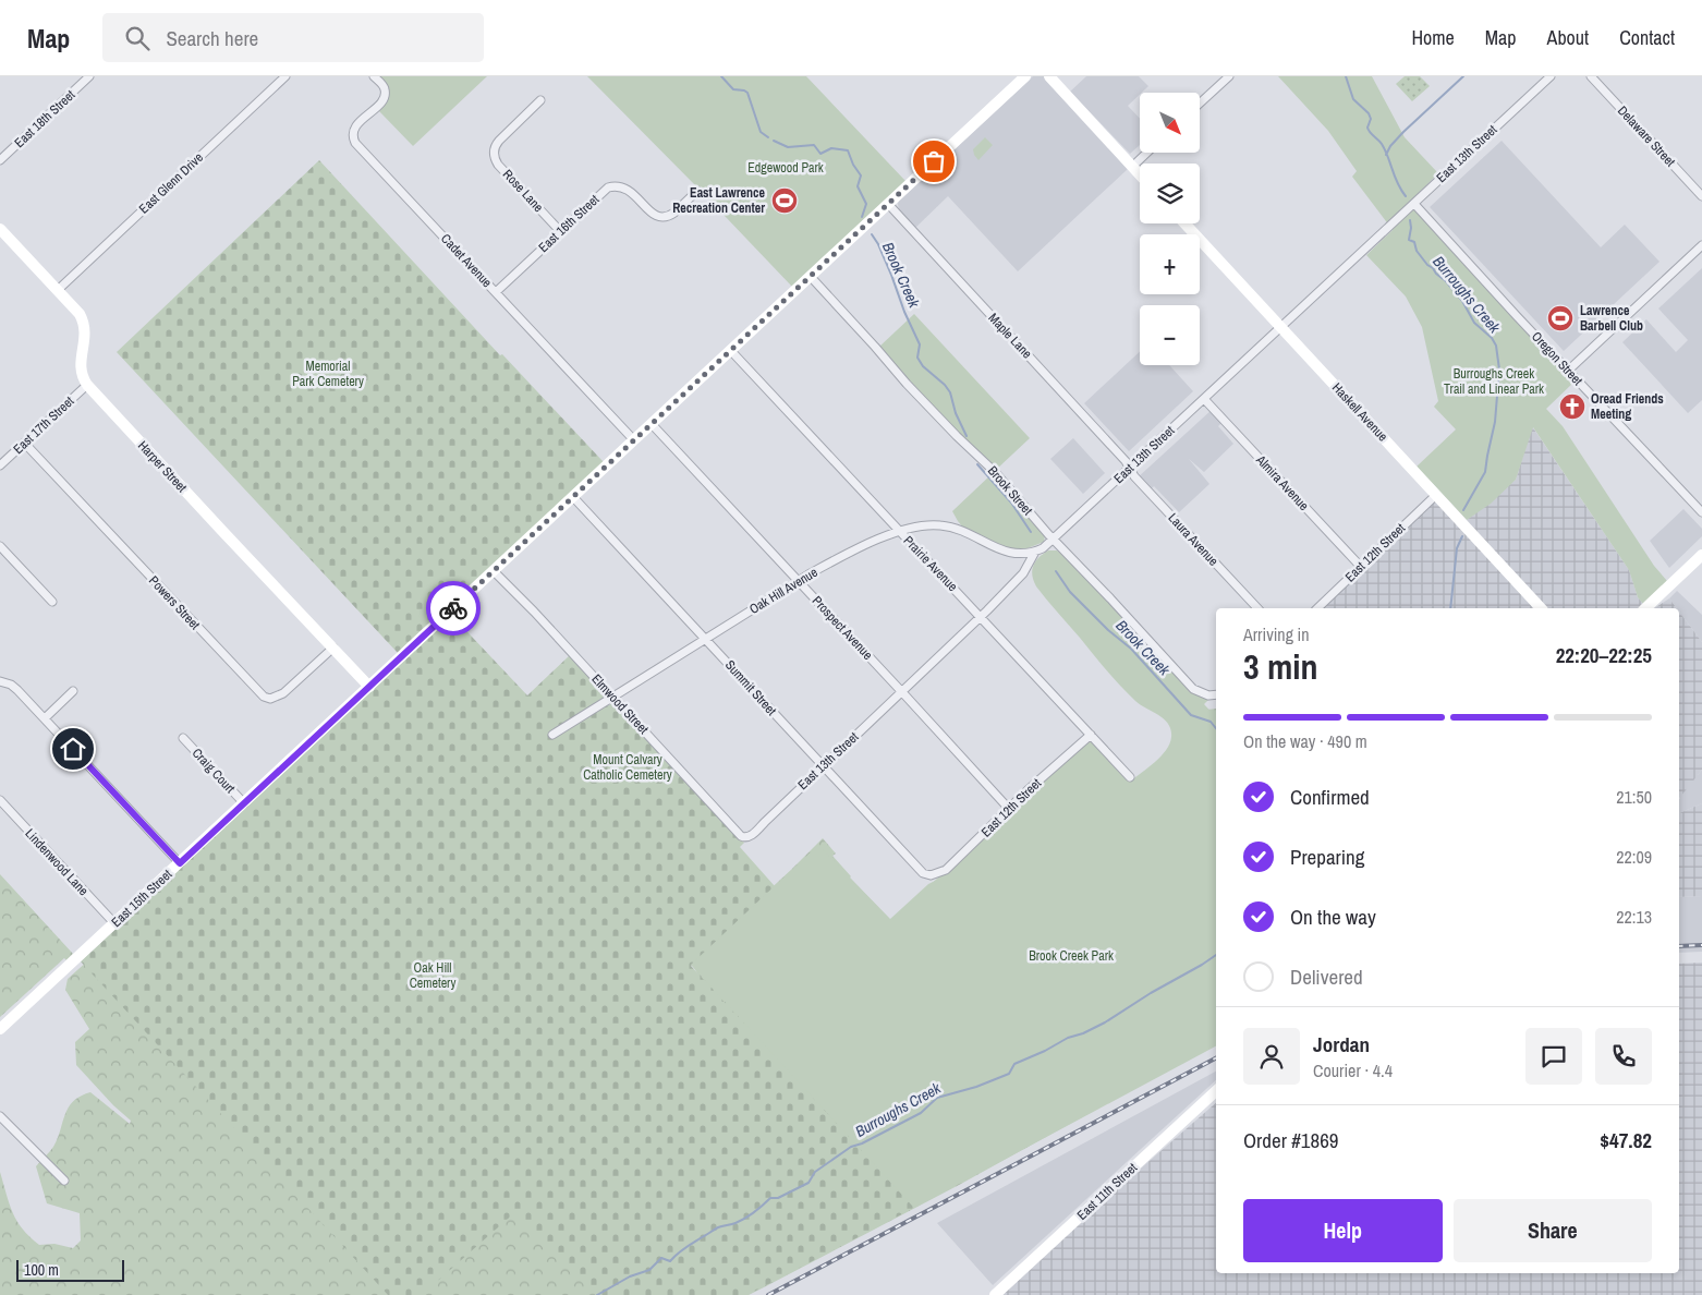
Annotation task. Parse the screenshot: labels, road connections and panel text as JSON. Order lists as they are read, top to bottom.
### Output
{
  "streets": {
    "main road": [
      "Haskell Avenue",
      "Harper Street",
      "East 15th Street",
      "East 11th Street"
    ],
    "street": [
      "East 18th Street",
      "Delaware Street",
      "East 13th Street",
      "East Glenn Drive",
      "Rose Lane",
      "East 16th Street",
      "Cadet Avenue",
      "Maple Lane",
      "Oregon Street",
      "East 17th Street",
      "Almira Avenue",
      "Brook Street",
      "Laura Avenue",
      "East 12th Street",
      "Prairie Avenue",
      "Oak Hill Avenue",
      "Powers Street",
      "Prospect Avenue",
      "Summit Street",
      "Elmwood Street",
      "Craig Court",
      "Lindenwood Lane"
    ]
  },
  "crossings": [
    ["East 13th Street", "Maple Lane"],
    ["East 13th Street", "Oregon Street"],
    ["East 13th Street", "Haskell Avenue"],
    ["East 13th Street", "Almira Avenue"],
    ["East 13th Street", "Brook Street"],
    ["East 13th Street", "Laura Avenue"],
    ["East 13th Street", "Prairie Avenue"],
    ["East 13th Street", "Oak Hill Avenue"],
    ["East 13th Street", "Prospect Avenue"],
    ["East 13th Street", "Summit Street"],
    ["East 13th Street", "Elmwood Street"],
    ["Rose Lane", "East 16th Street"],
    ["East 16th Street", "Cadet Avenue"],
    ["Cadet Avenue", "East 15th Street"],
    ["Maple Lane", "Laura Avenue"],
    ["Maple Lane", "East 15th Street"],
    ["Haskell Avenue", "East 12th Street"],
    ["East 17th Street", "Harper Street"],
    ["East 17th Street", "Powers Street"],
    ["Harper Street", "Powers Street"],
    ["Harper Street", "East 15th Street"],
    ["Almira Avenue", "East 12th Street"],
    ["Brook Street", "East 15th Street"],
    ["East 12th Street", "Prairie Avenue"],
    ["East 12th Street", "Prospect Avenue"],
    ["East 12th Street", "Summit Street"],
    ["Prairie Avenue", "Oak Hill Avenue"],
    ["Prairie Avenue", "East 15th Street"],
    ["Oak Hill Avenue", "Prospect Avenue"],
    ["Oak Hill Avenue", "Summit Street"],
    ["Oak Hill Avenue", "Elmwood Street"],
    ["Prospect Avenue", "East 15th Street"],
    ["Summit Street", "East 15th Street"],
    ["Elmwood Street", "East 15th Street"],
    ["Craig Court", "East 15th Street"],
    ["Lindenwood Lane", "East 15th Street"]
  ],
  "water": ["Brook Creek", "Burroughs Creek"],
  "parks": [
    "Edgewood Park",
    "Memorial Park Cemetery",
    "Burroughs Creek Trail and Linear Park",
    "Mount Calvary Catholic Cemetery",
    "Brook Creek Park",
    "Oak Hill Cemetery"
  ],
  "places": {
    "sports": ["East Lawrence Recreation Center", "Lawrence Barbell Club"],
    "church": ["Oread Friends Meeting"]
  },
  "scale_bar": "100 m",
  "north": "bottom right",
  "page": {
    "header": "Map",
    "search": "Search here",
    "nav": [
      "Home",
      "Map",
      "About",
      "Contact"
    ],
    "map_buttons": ["+", "−"],
    "heading": ["3 min", "Arriving in", "22:20–22:25"],
    "panel": [
      "Jordan",
      "Courier · 4.4",
      "Order #1869",
      "$47.82"
    ],
    "bar": "On the way · 490 m",
    "list": [
      ["Confirmed", "21:50"],
      ["Preparing", "22:09"],
      ["On the way", "22:13"],
      "Delivered"
    ],
    "buttons": ["Help", "Share"],
    "scale": "100 m"
  }
}
